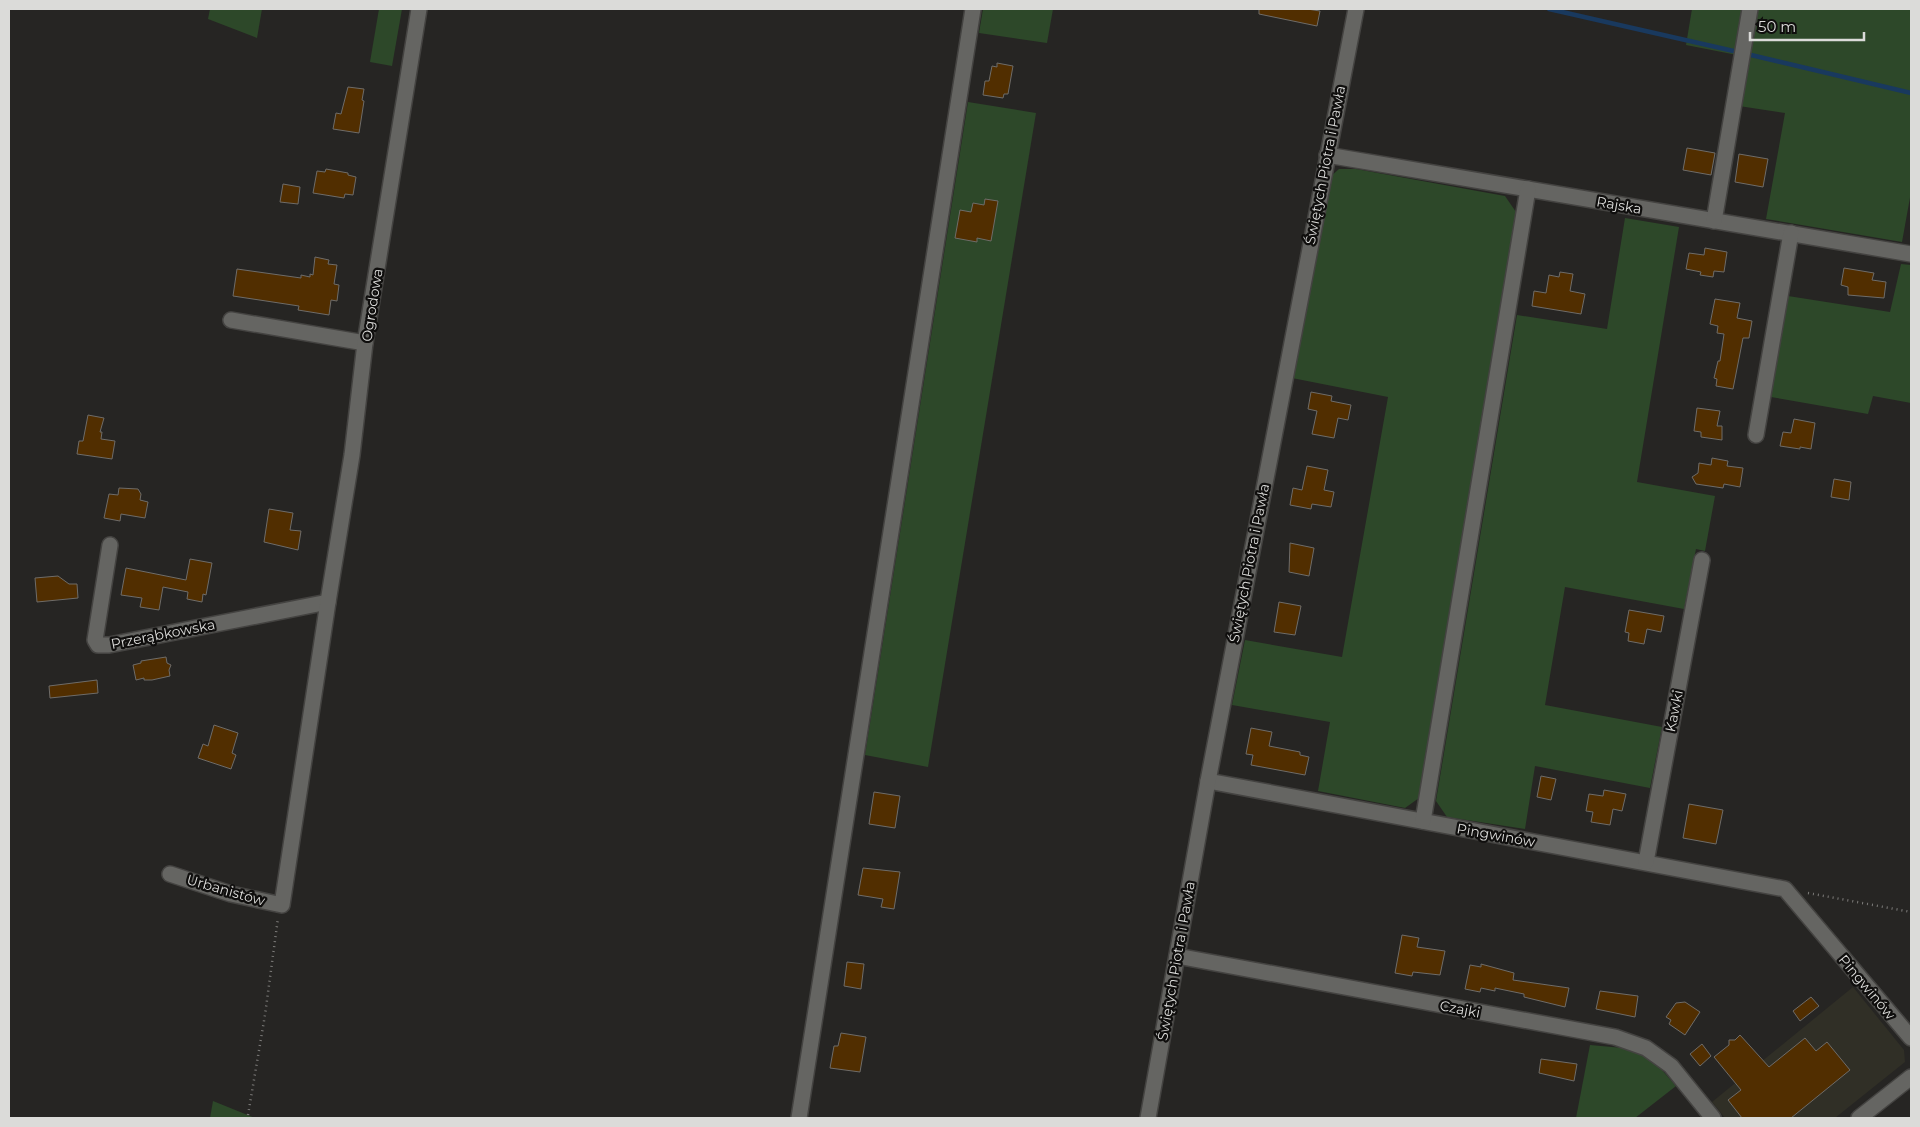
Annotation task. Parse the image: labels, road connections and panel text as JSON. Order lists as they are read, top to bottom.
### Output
{
  "streets": {
    "street": [
      "Świętych Piotra i Pawła",
      "Rajska",
      "Ogrodowa",
      "Przerąbkowska",
      "Kawki",
      "Pingwinów",
      "Urbanistów",
      "Czajki"
    ]
  },
  "crossings": [
    ["Świętych Piotra i Pawła", "Rajska"],
    ["Świętych Piotra i Pawła", "Pingwinów"],
    ["Świętych Piotra i Pawła", "Czajki"],
    ["Ogrodowa", "Przerąbkowska"],
    ["Ogrodowa", "Urbanistów"],
    ["Kawki", "Pingwinów"]
  ],
  "scale_bar": "50 m"
}
